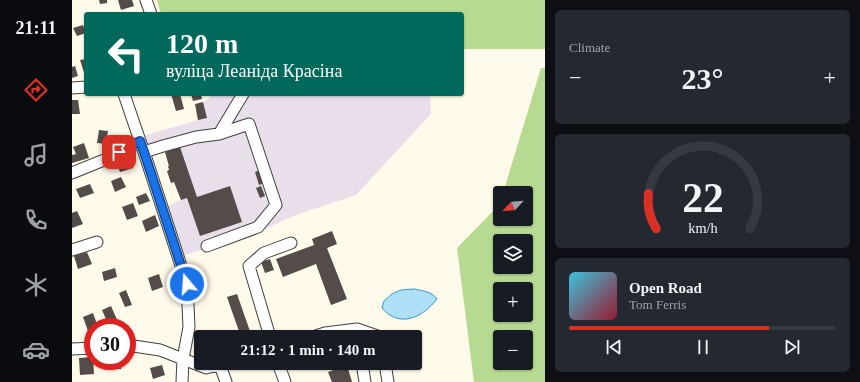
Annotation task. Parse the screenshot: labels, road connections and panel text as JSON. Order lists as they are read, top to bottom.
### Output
{
  "north": "bottom left",
  "page": {
    "tabs": "21:11",
    "tile": "Climate",
    "turn": ["120 m", "вуліца Леаніда Красіна"],
    "heat": ["−", "23°", "+"],
    "map_buttons": ["+", "−"],
    "song": ["Open Road", "Tom Ferris"],
    "limit": "30",
    "trip": "21:12 · 1 min · 140 m",
    "gauge": ["22", "km/h"]
  }
}
